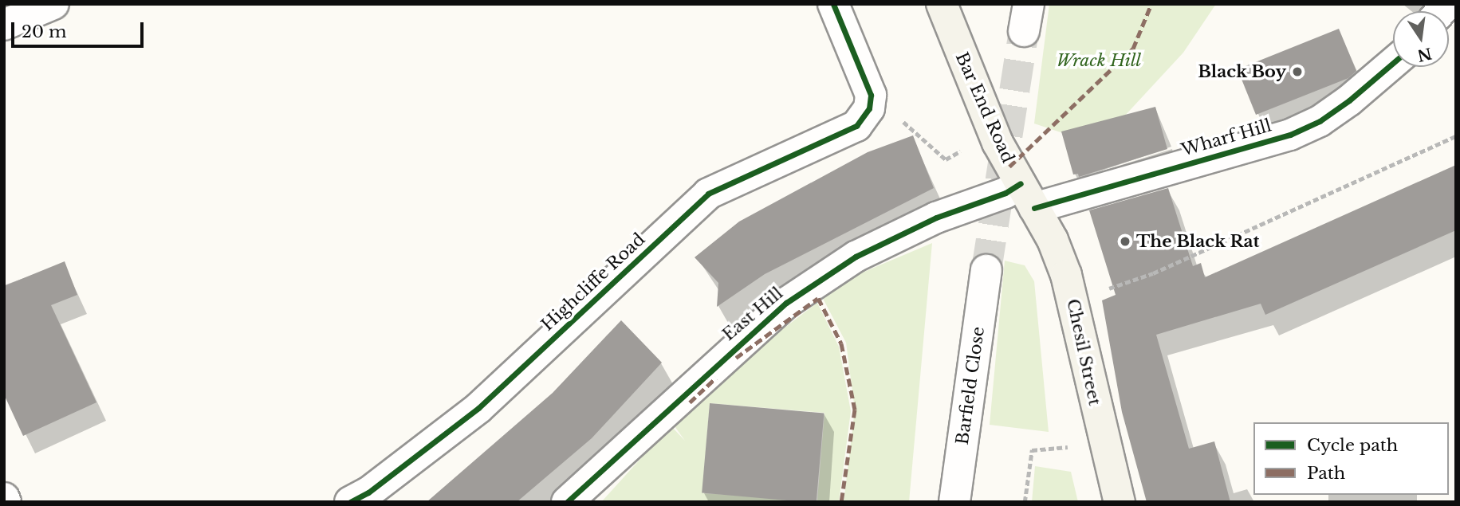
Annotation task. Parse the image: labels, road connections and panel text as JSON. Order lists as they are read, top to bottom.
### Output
{
  "streets": {
    "main road": ["Bar End Road", "Chesil Street"],
    "street": [
      "Wharf Hill",
      "Highcliffe Road",
      "East Hill",
      "Barfield Close"
    ]
  },
  "crossings": [
    ["Bar End Road", "Wharf Hill"],
    ["Bar End Road", "East Hill"],
    ["Bar End Road", "Chesil Street"],
    ["Wharf Hill", "East Hill"],
    ["Wharf Hill", "Chesil Street"],
    ["East Hill", "Chesil Street"]
  ],
  "parks": ["Wrack Hill"],
  "places": ["Black Boy", "The Black Rat"],
  "legend": ["Cycle path", "Path"],
  "scale_bar": "20 m",
  "north": "bottom"
}
